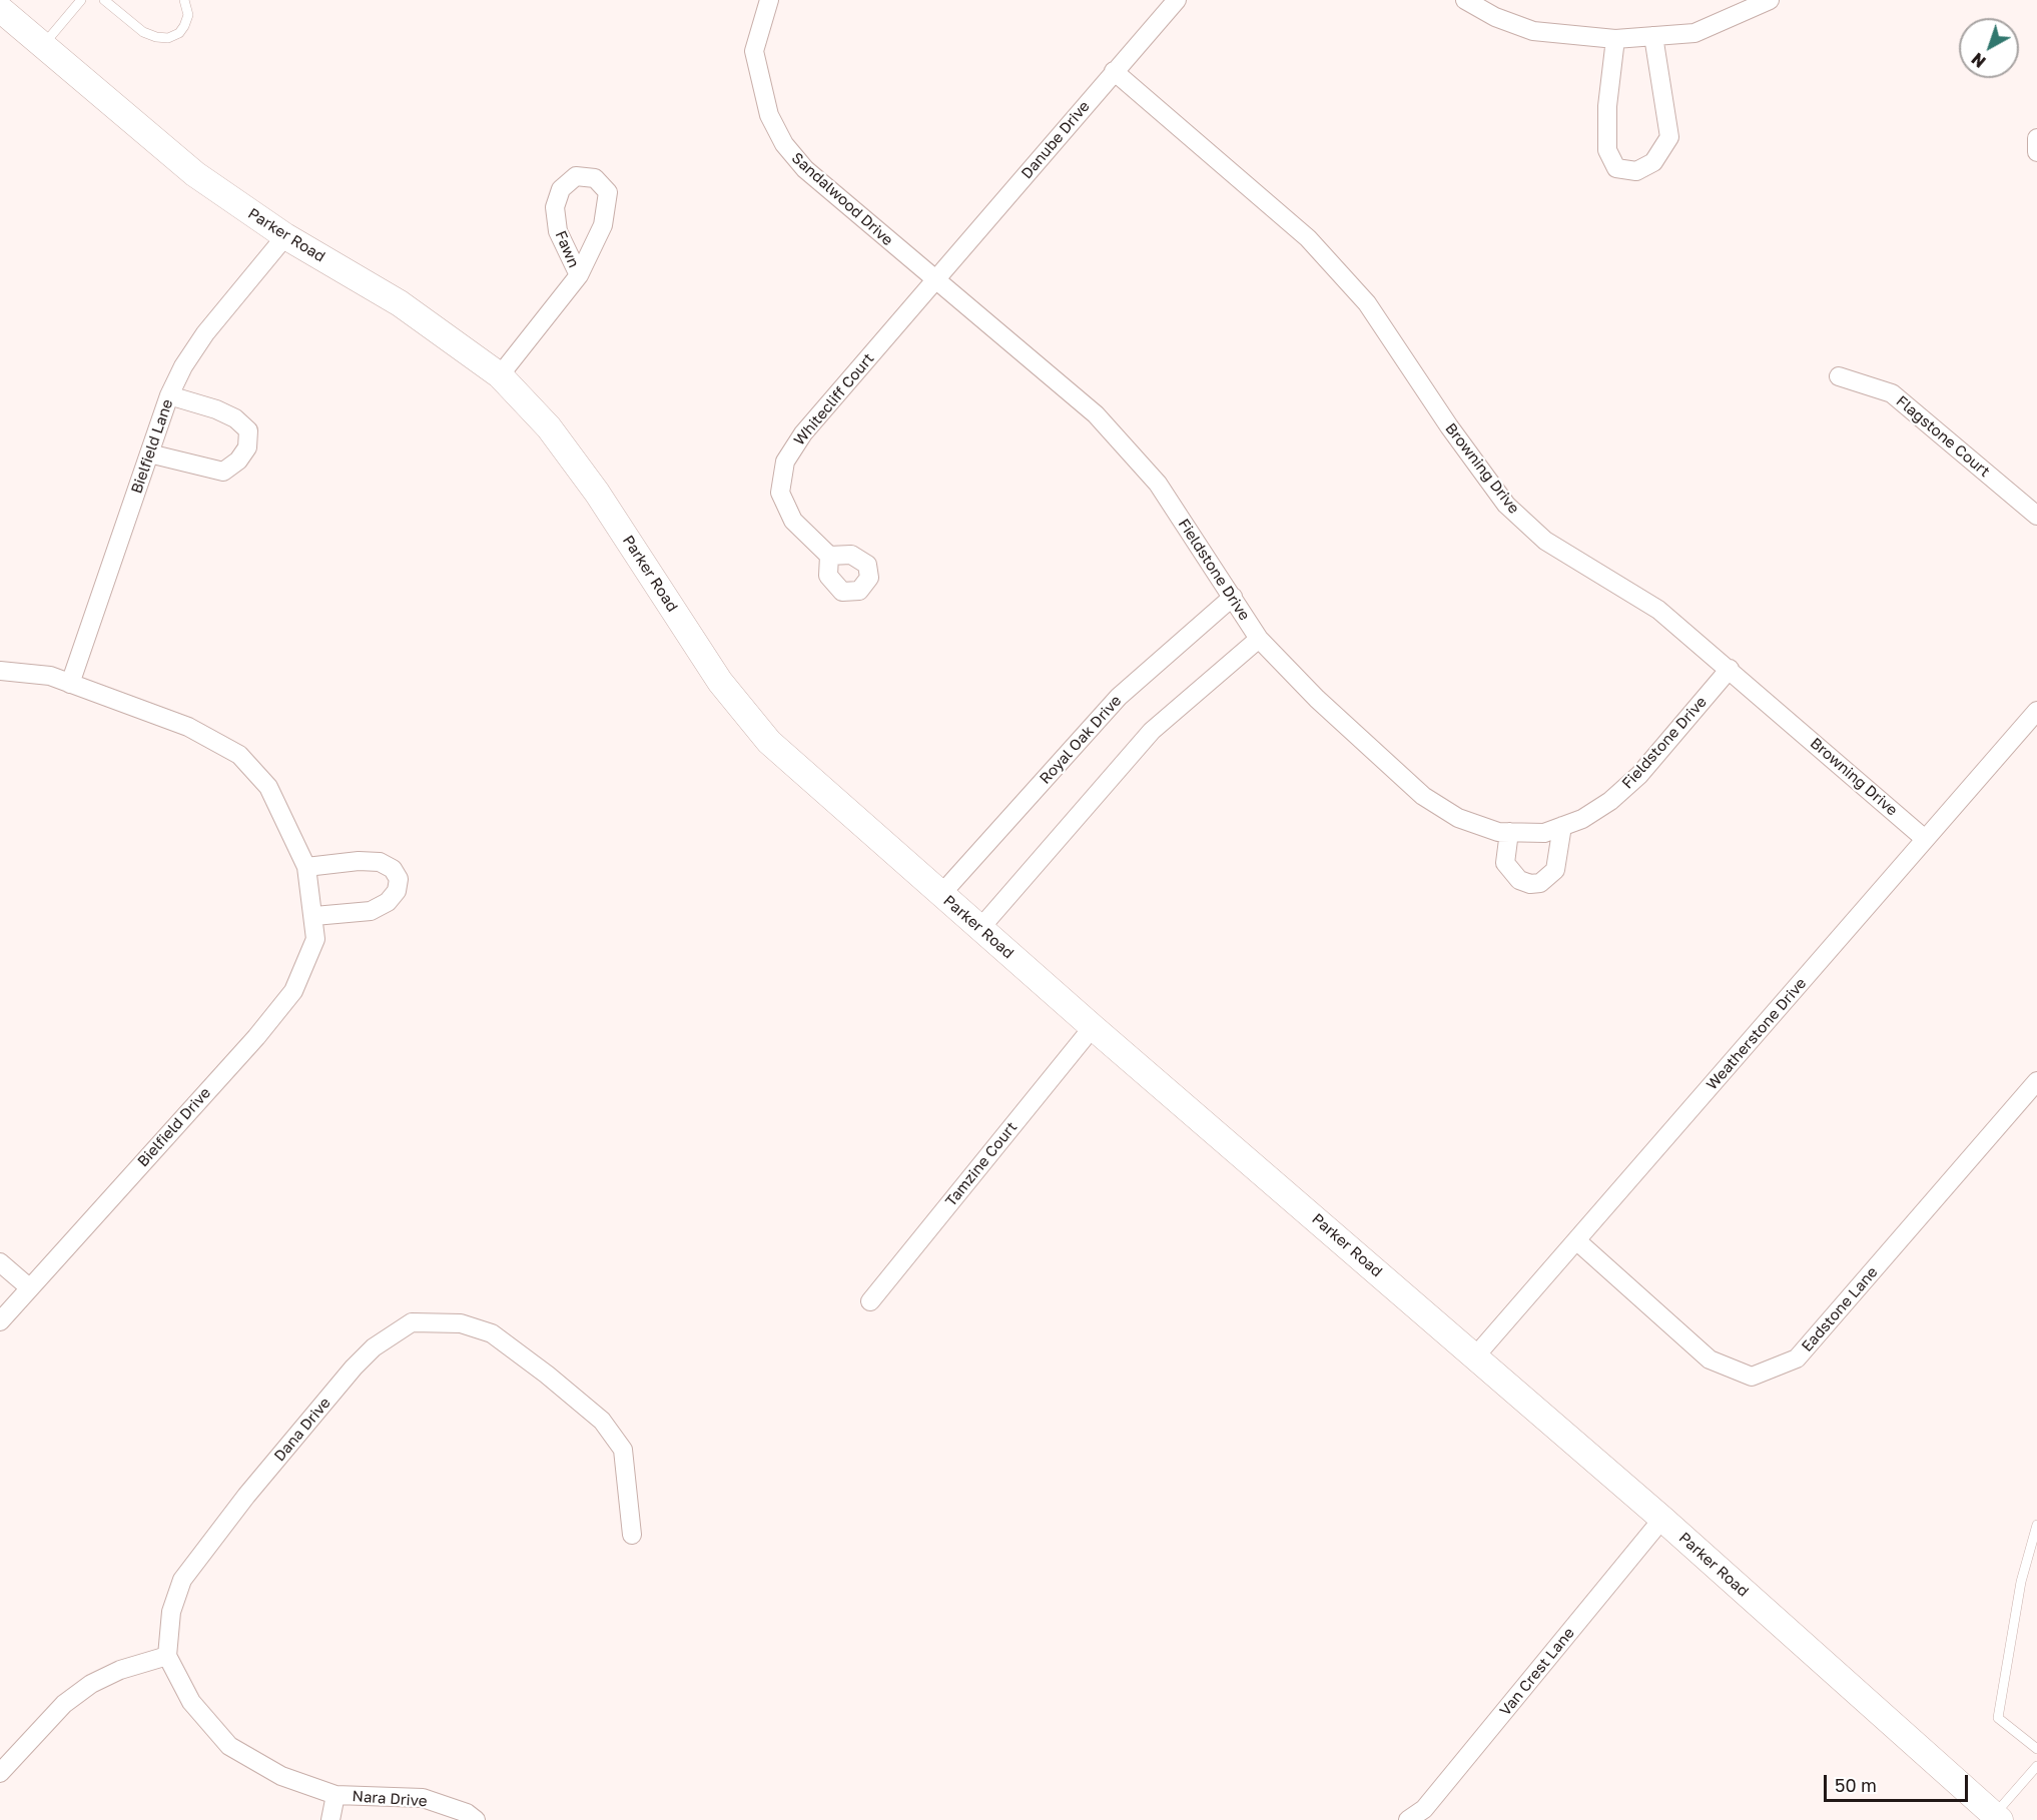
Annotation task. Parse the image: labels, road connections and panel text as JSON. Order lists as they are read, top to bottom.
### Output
{
  "streets": {
    "main road": ["Parker Road"],
    "street": [
      "Danube Drive",
      "Sandalwood Drive",
      "Fawn",
      "Whitecliff Court",
      "Flagstone Court",
      "Bielfield Lane",
      "Browning Drive",
      "Fieldstone Drive",
      "Royal Oak Drive",
      "Weatherstone Drive",
      "Bielfield Drive",
      "Tamzine Court",
      "Eadstone Lane",
      "Dana Drive",
      "Van Crest Lane",
      "Nara Drive"
    ]
  },
  "crossings": [
    ["Danube Drive", "Sandalwood Drive"],
    ["Danube Drive", "Whitecliff Court"],
    ["Danube Drive", "Browning Drive"],
    ["Danube Drive", "Fieldstone Drive"],
    ["Sandalwood Drive", "Whitecliff Court"],
    ["Sandalwood Drive", "Fieldstone Drive"],
    ["Parker Road", "Fawn"],
    ["Parker Road", "Bielfield Lane"],
    ["Parker Road", "Royal Oak Drive"],
    ["Parker Road", "Weatherstone Drive"],
    ["Parker Road", "Tamzine Court"],
    ["Parker Road", "Van Crest Lane"],
    ["Whitecliff Court", "Fieldstone Drive"],
    ["Bielfield Lane", "Bielfield Drive"],
    ["Browning Drive", "Fieldstone Drive"],
    ["Browning Drive", "Weatherstone Drive"],
    ["Fieldstone Drive", "Royal Oak Drive"],
    ["Weatherstone Drive", "Eadstone Lane"]
  ],
  "scale_bar": "50 m",
  "north": "bottom left"
}
